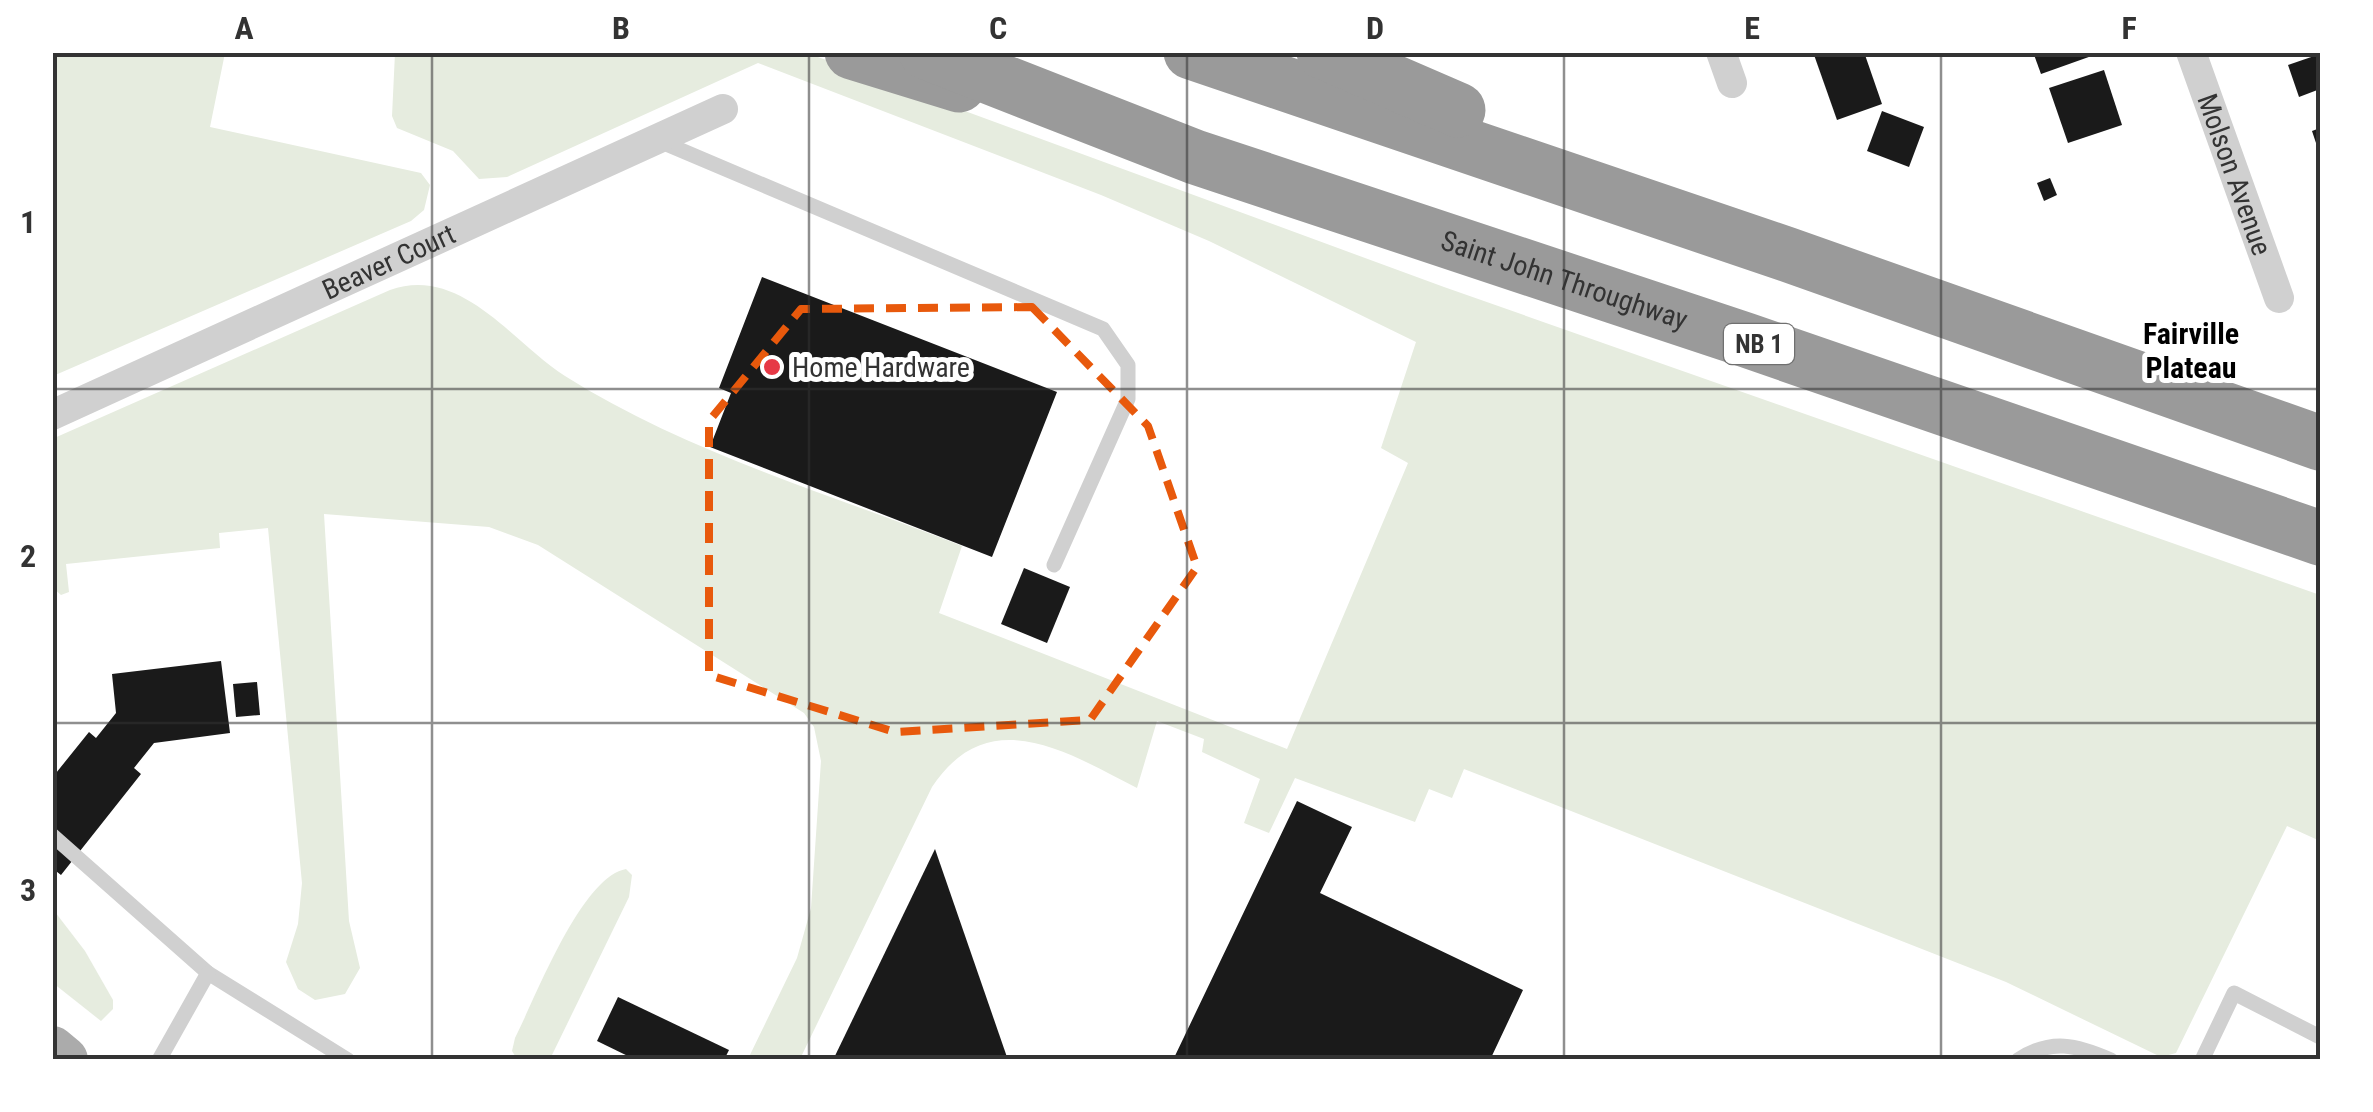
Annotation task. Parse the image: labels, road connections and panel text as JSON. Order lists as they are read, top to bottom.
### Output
{
  "streets": {
    "highway": ["Saint John Throughway", "NB 1"],
    "street": ["Molson Avenue", "Beaver Court"]
  },
  "districts": ["Fairville Plateau"],
  "places": ["Home Hardware"],
  "grid": {
    "columns": [
      "A",
      "B",
      "C",
      "D",
      "E",
      "F"
    ],
    "rows": ["1", "2", "3"]
  }
}
